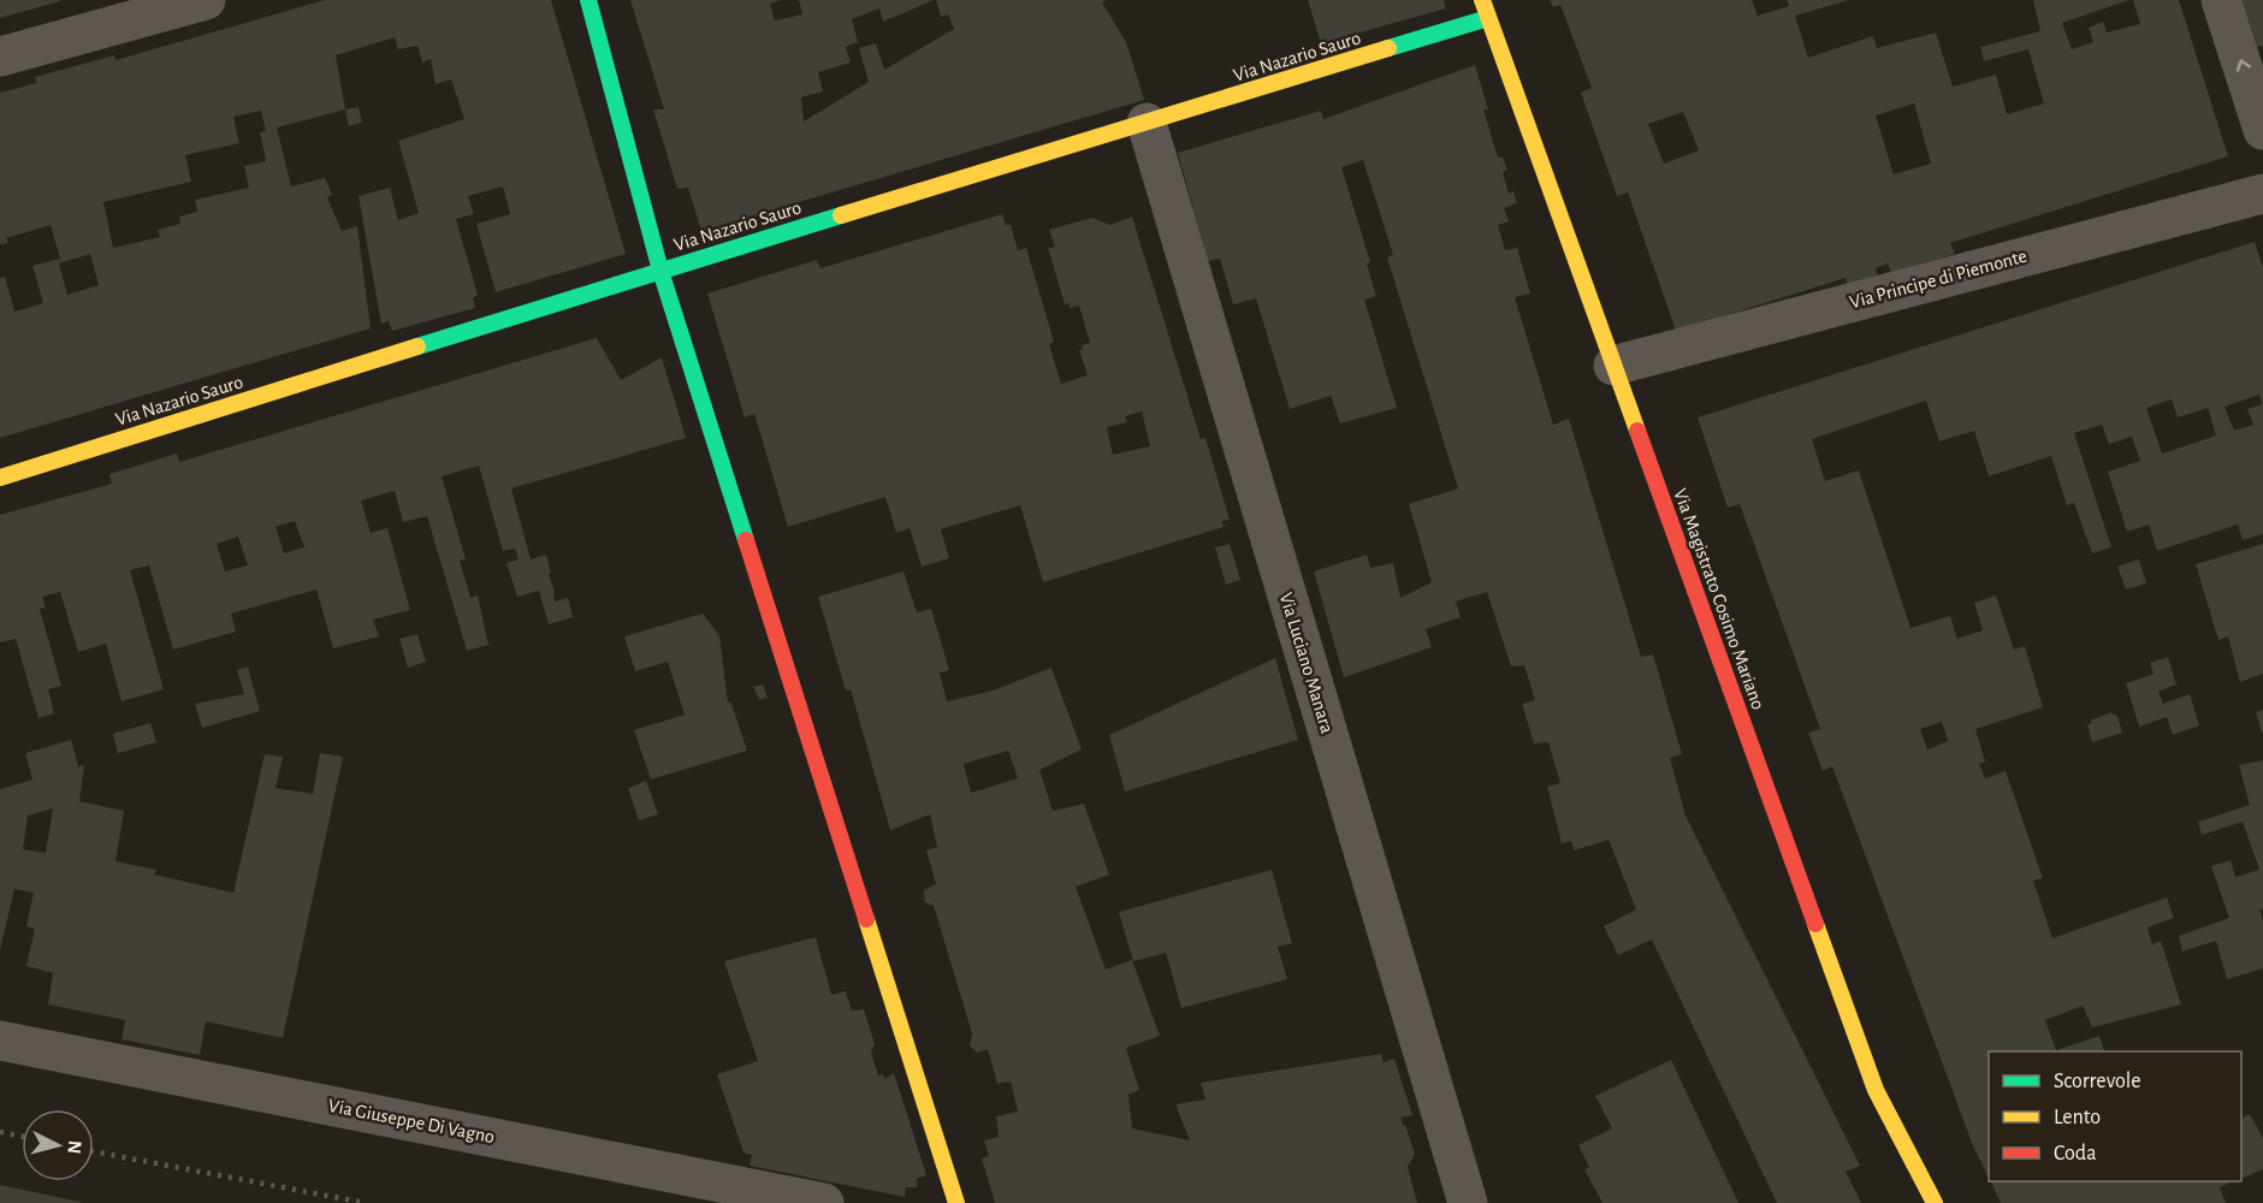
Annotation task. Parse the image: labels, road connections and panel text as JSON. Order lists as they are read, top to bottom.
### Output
{
  "streets": {
    "street": [
      "Via Nazario Sauro",
      "Via Principe di Piemonte",
      "Via Magistrato Cosimo Mariano",
      "Via Luciano Manara",
      "Via Giuseppe Di Vagno"
    ]
  },
  "crossings": [
    ["Via Nazario Sauro", "Via Magistrato Cosimo Mariano"],
    ["Via Nazario Sauro", "Via Luciano Manara"],
    ["Via Principe di Piemonte", "Via Magistrato Cosimo Mariano"]
  ],
  "legend": ["Scorrevole", "Lento", "Coda"],
  "north": "right"
}
